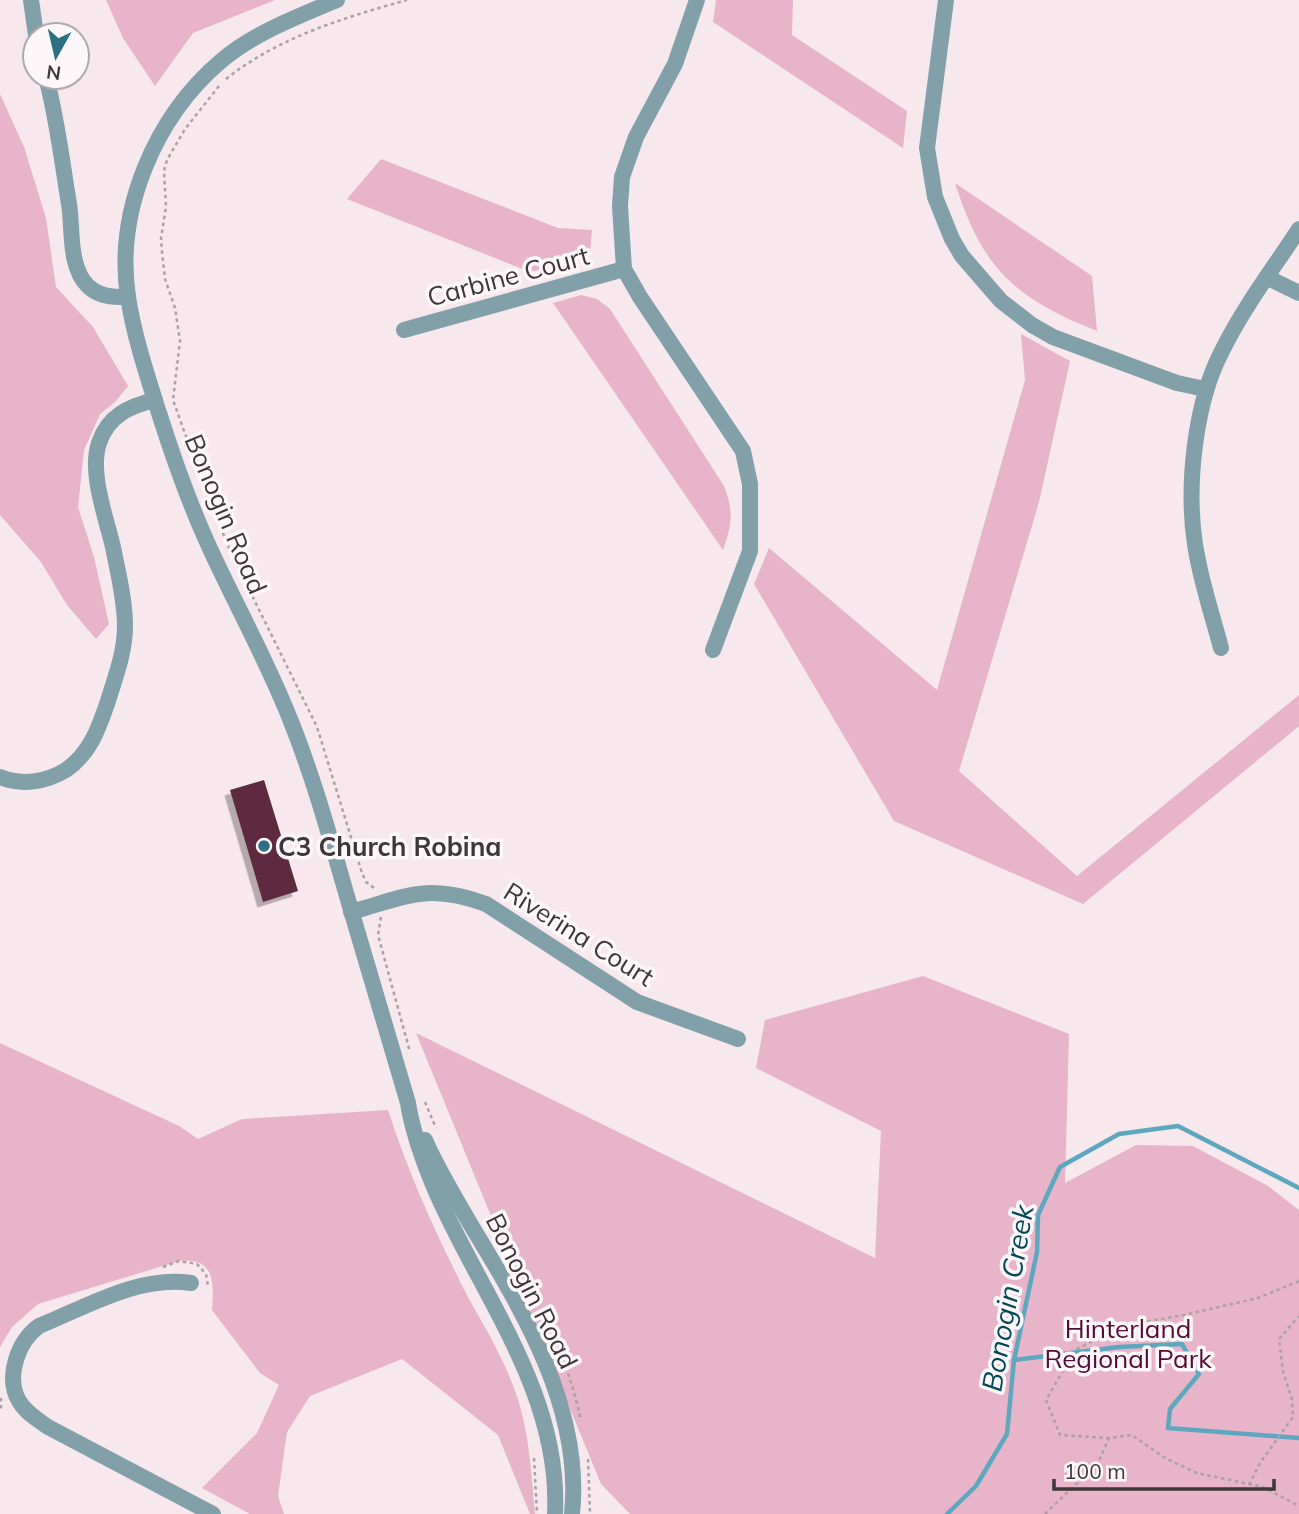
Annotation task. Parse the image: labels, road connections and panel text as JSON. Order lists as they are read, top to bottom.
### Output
{
  "streets": {
    "street": ["Carbine Court", "Bonogin Road", "Riverina Court"]
  },
  "crossings": [
    ["Bonogin Road", "Riverina Court"]
  ],
  "water": ["Bonogin Creek"],
  "parks": ["Hinterland Regional Park"],
  "places": ["C3 Church Robina"],
  "scale_bar": "100 m",
  "north": "bottom"
}
